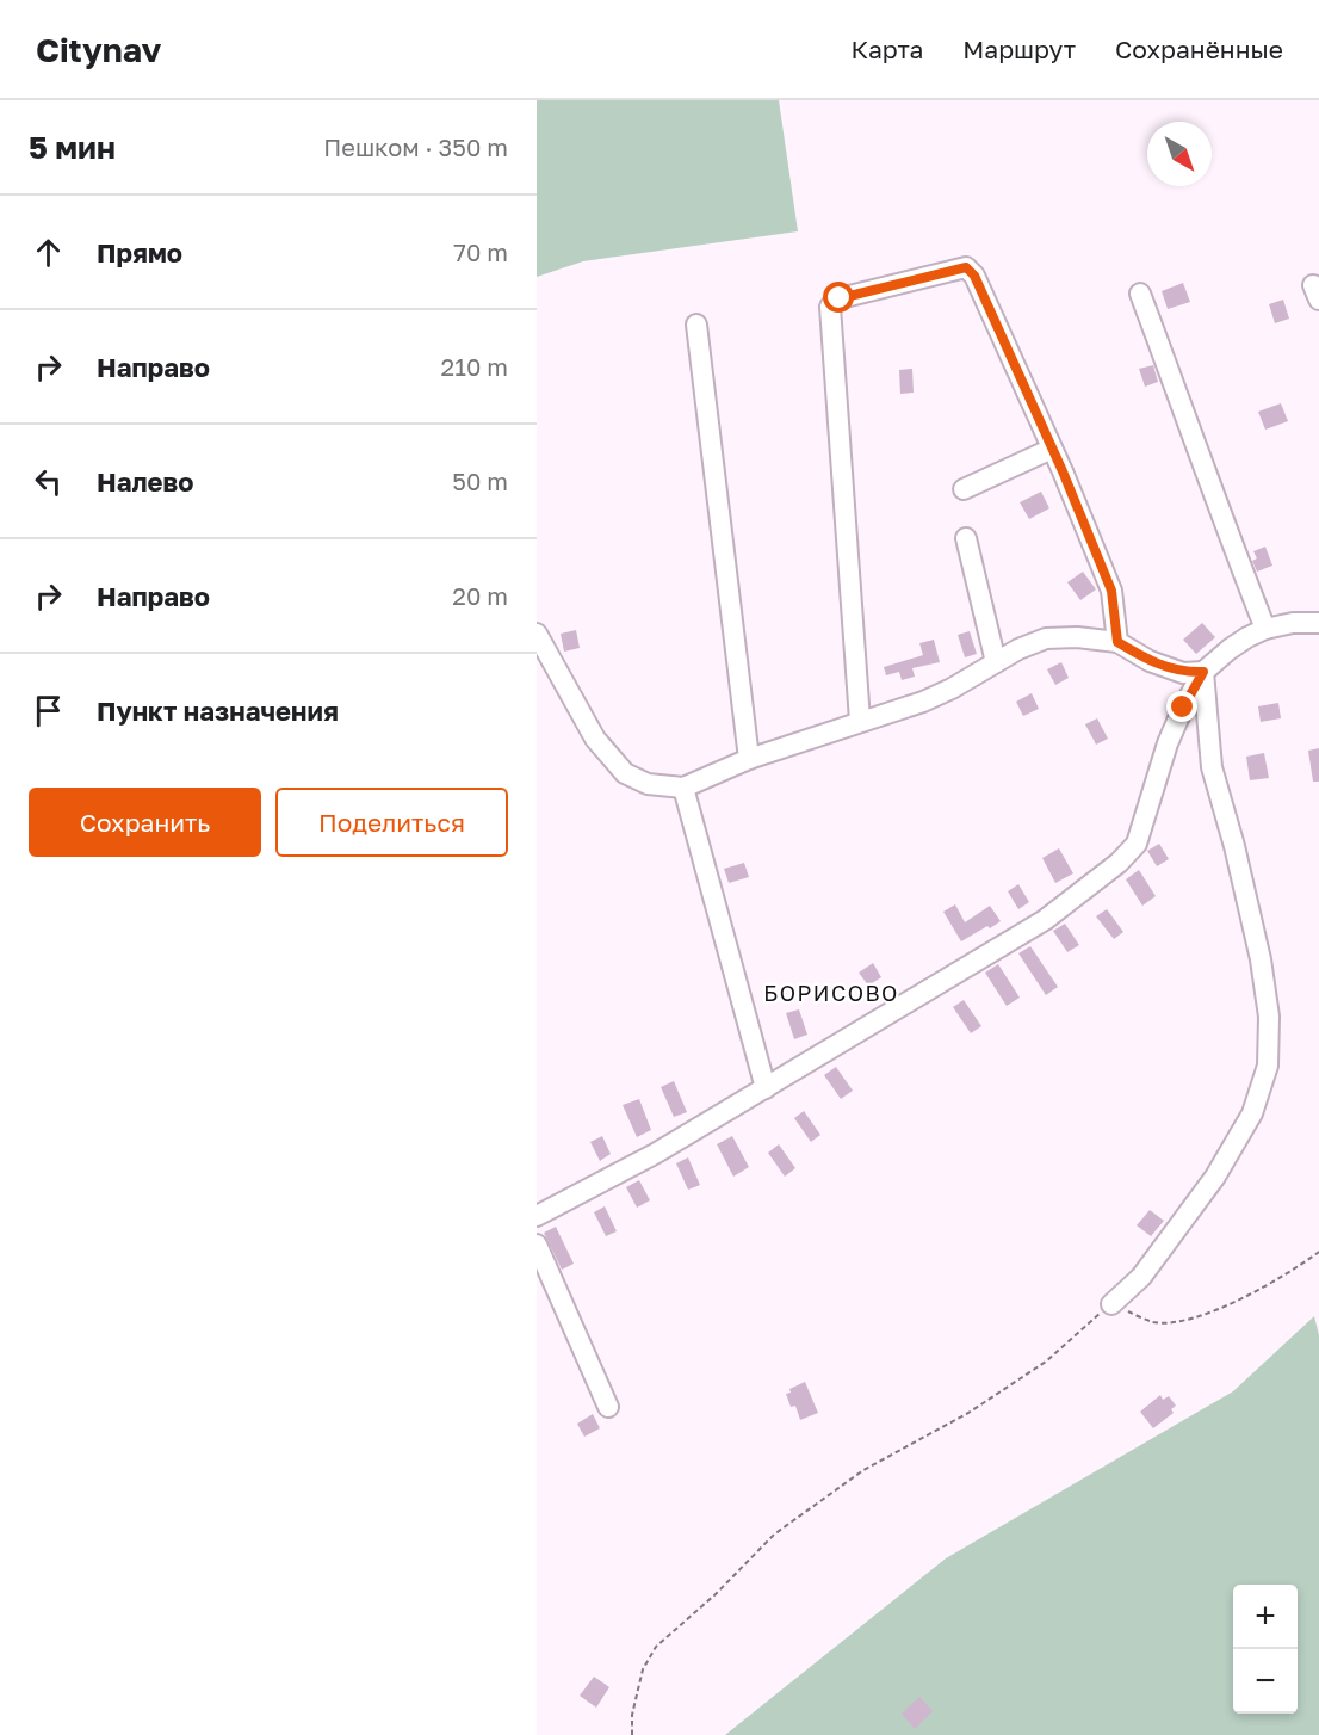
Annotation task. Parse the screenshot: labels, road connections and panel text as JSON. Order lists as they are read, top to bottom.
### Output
{
  "districts": ["БОРИСОВО"],
  "north": "bottom right",
  "page": {
    "header": "Citynav",
    "nav": ["Карта", "Маршрут", "Сохранённые"],
    "heading": ["5 мин", "Пешком · 350 m"],
    "list": [
      ["Прямо", "70 m"],
      ["Направо", "210 m"],
      ["Налево", "50 m"],
      ["Направо", "20 m"],
      "Пункт назначения"
    ],
    "buttons": ["Сохранить", "Поделиться"],
    "map_buttons": ["+", "−"]
  }
}
